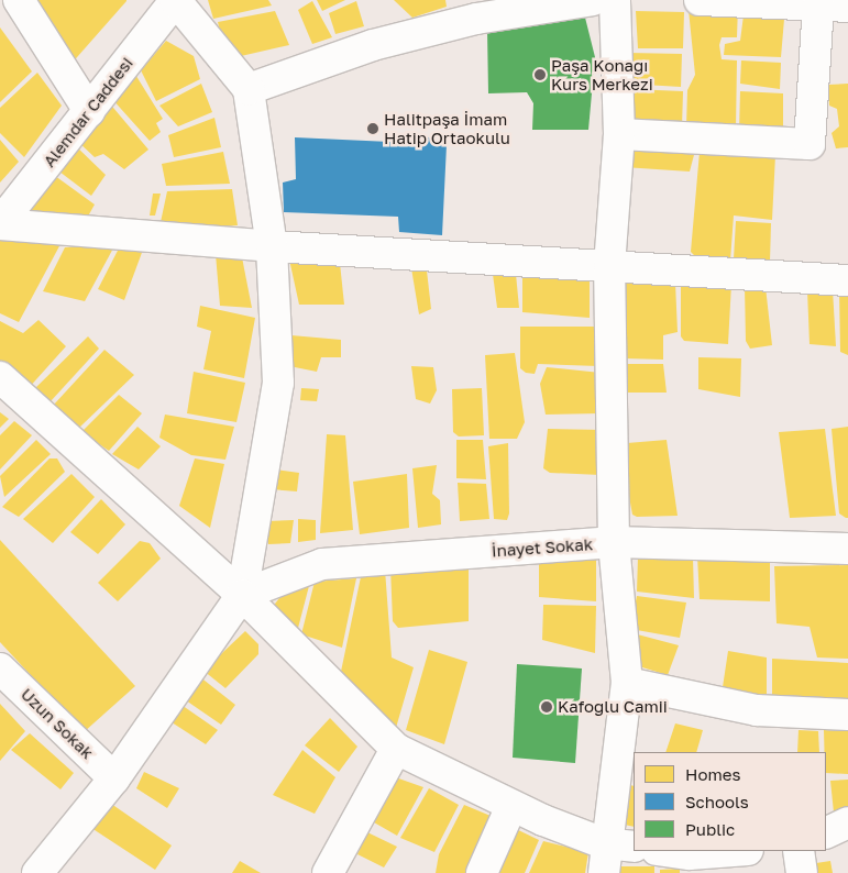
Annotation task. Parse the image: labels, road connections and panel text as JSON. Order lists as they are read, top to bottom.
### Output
{
  "streets": {
    "street": ["Alemdar Caddesi", "İnayet Sokak", "Uzun Sokak"]
  },
  "places": ["Paşa Konağı Kurs Merkezi", "Halitpaşa İmam Hatip Ortaokulu", "Kafoğlu Camii"],
  "legend": ["Homes", "Schools", "Public"]
}
